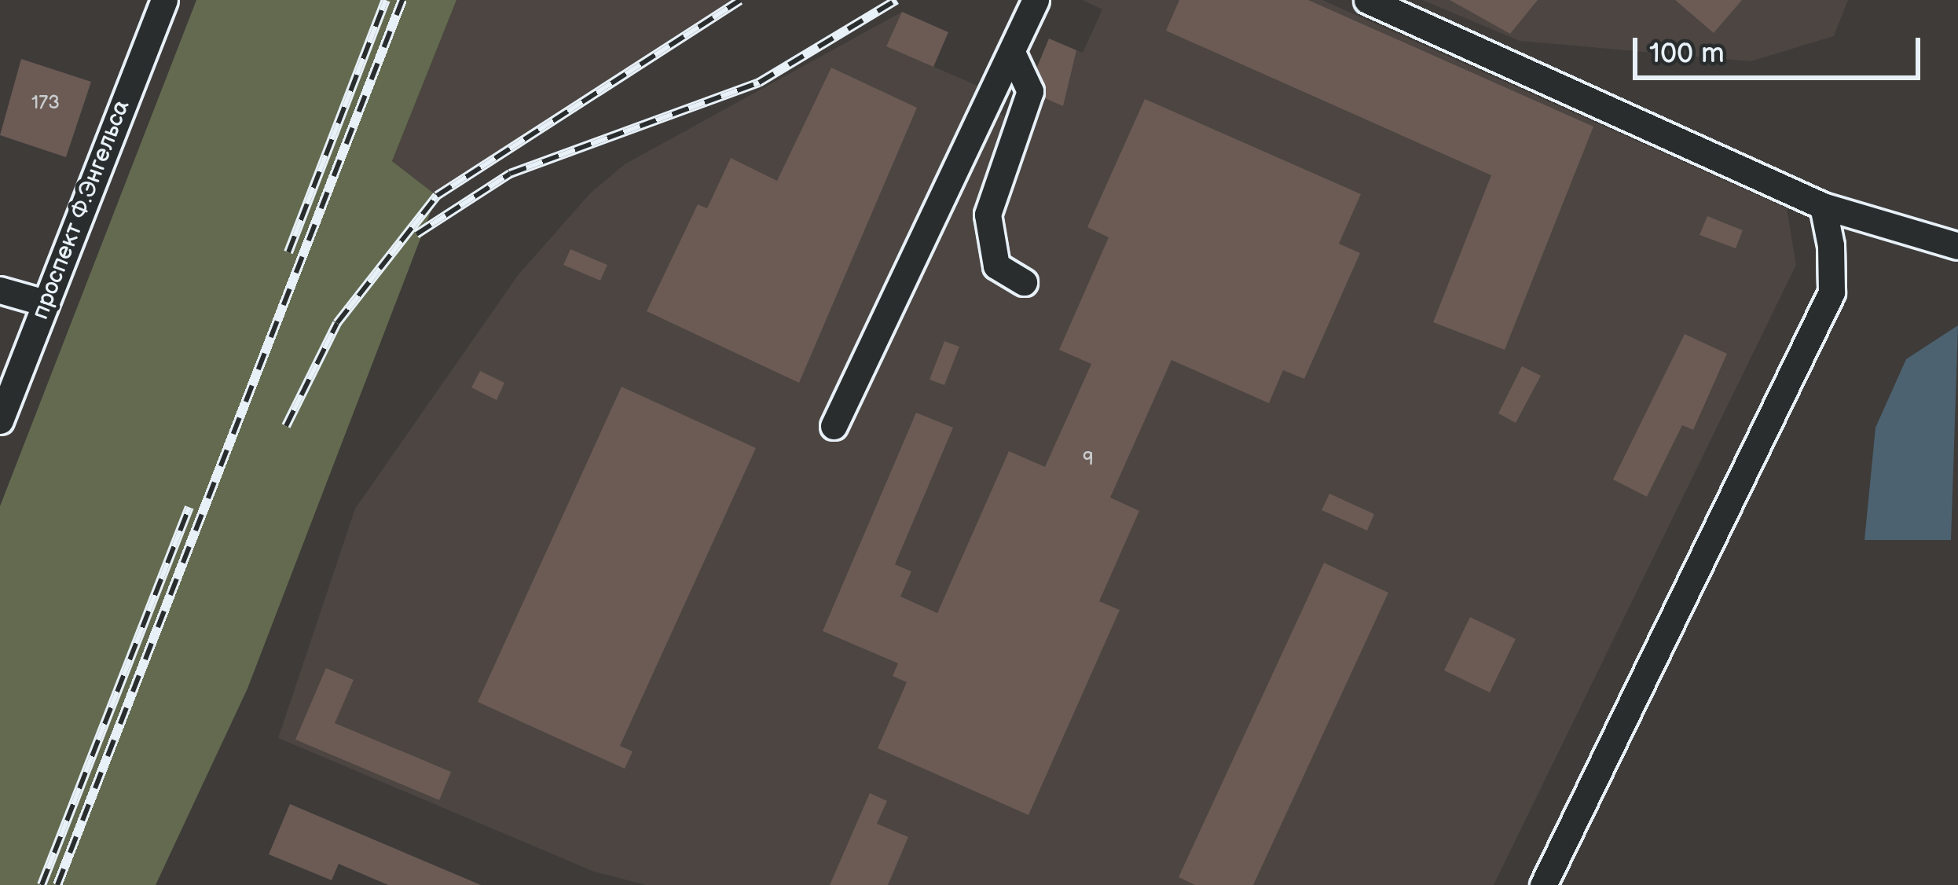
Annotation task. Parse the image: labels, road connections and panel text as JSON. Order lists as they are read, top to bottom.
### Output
{
  "streets": {
    "street": ["проспект Ф.Энгельса"]
  },
  "house_numbers": ["173", "9"],
  "scale_bar": "100 m"
}
